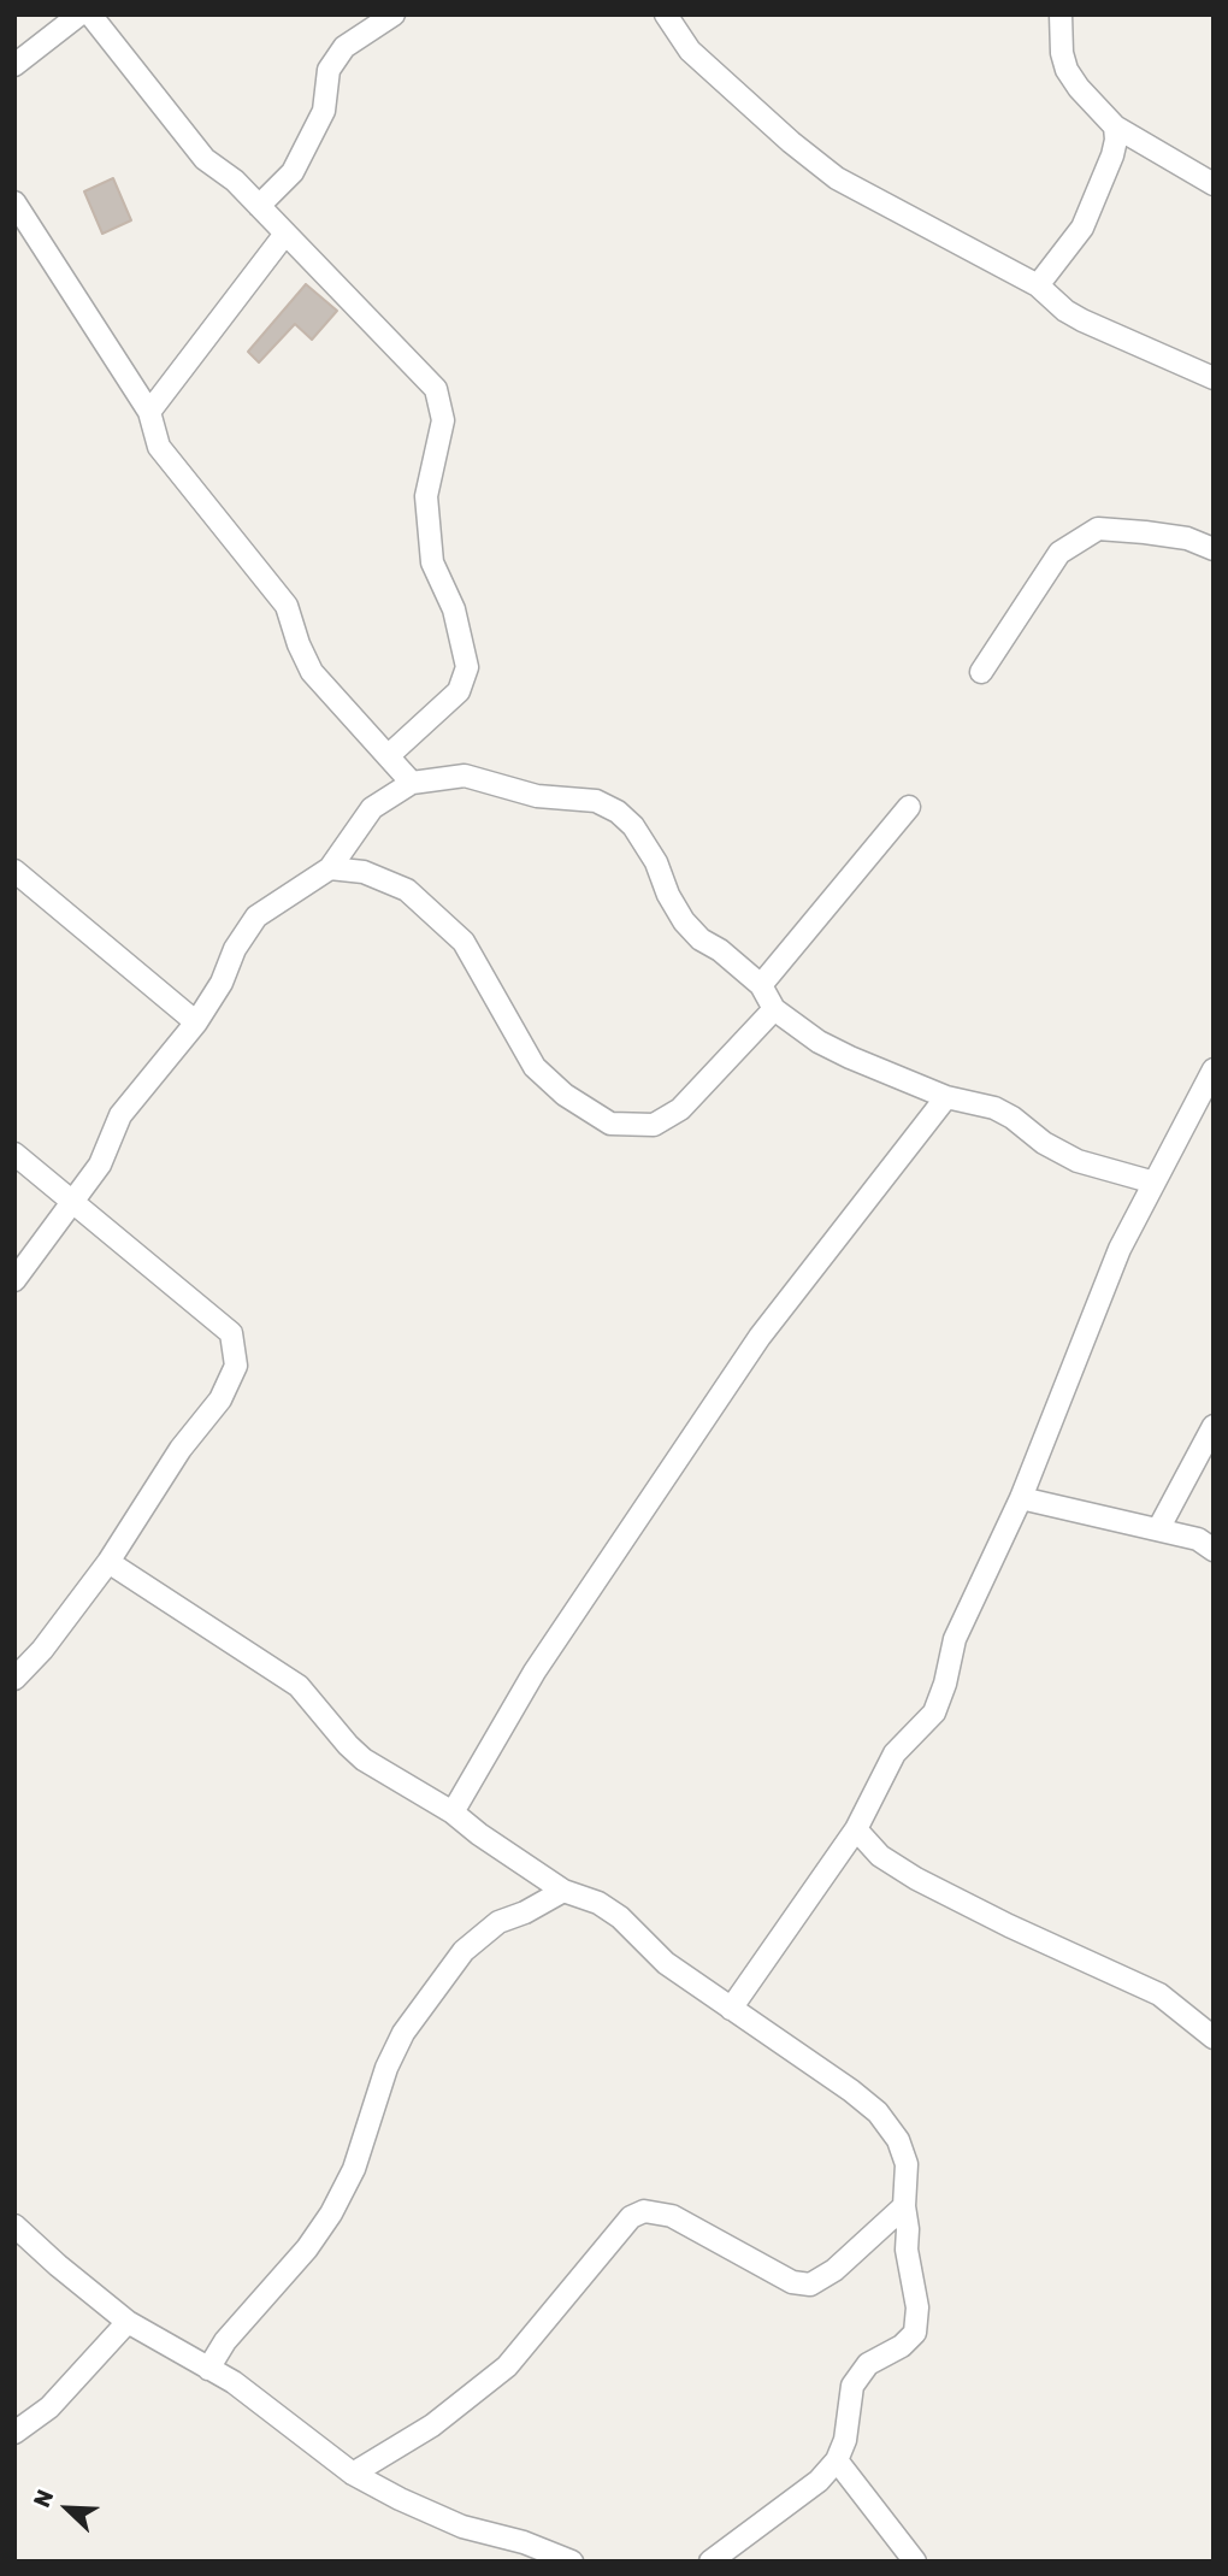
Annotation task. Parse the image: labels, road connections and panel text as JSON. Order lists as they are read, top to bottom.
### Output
{
  "north": "top left"
}
